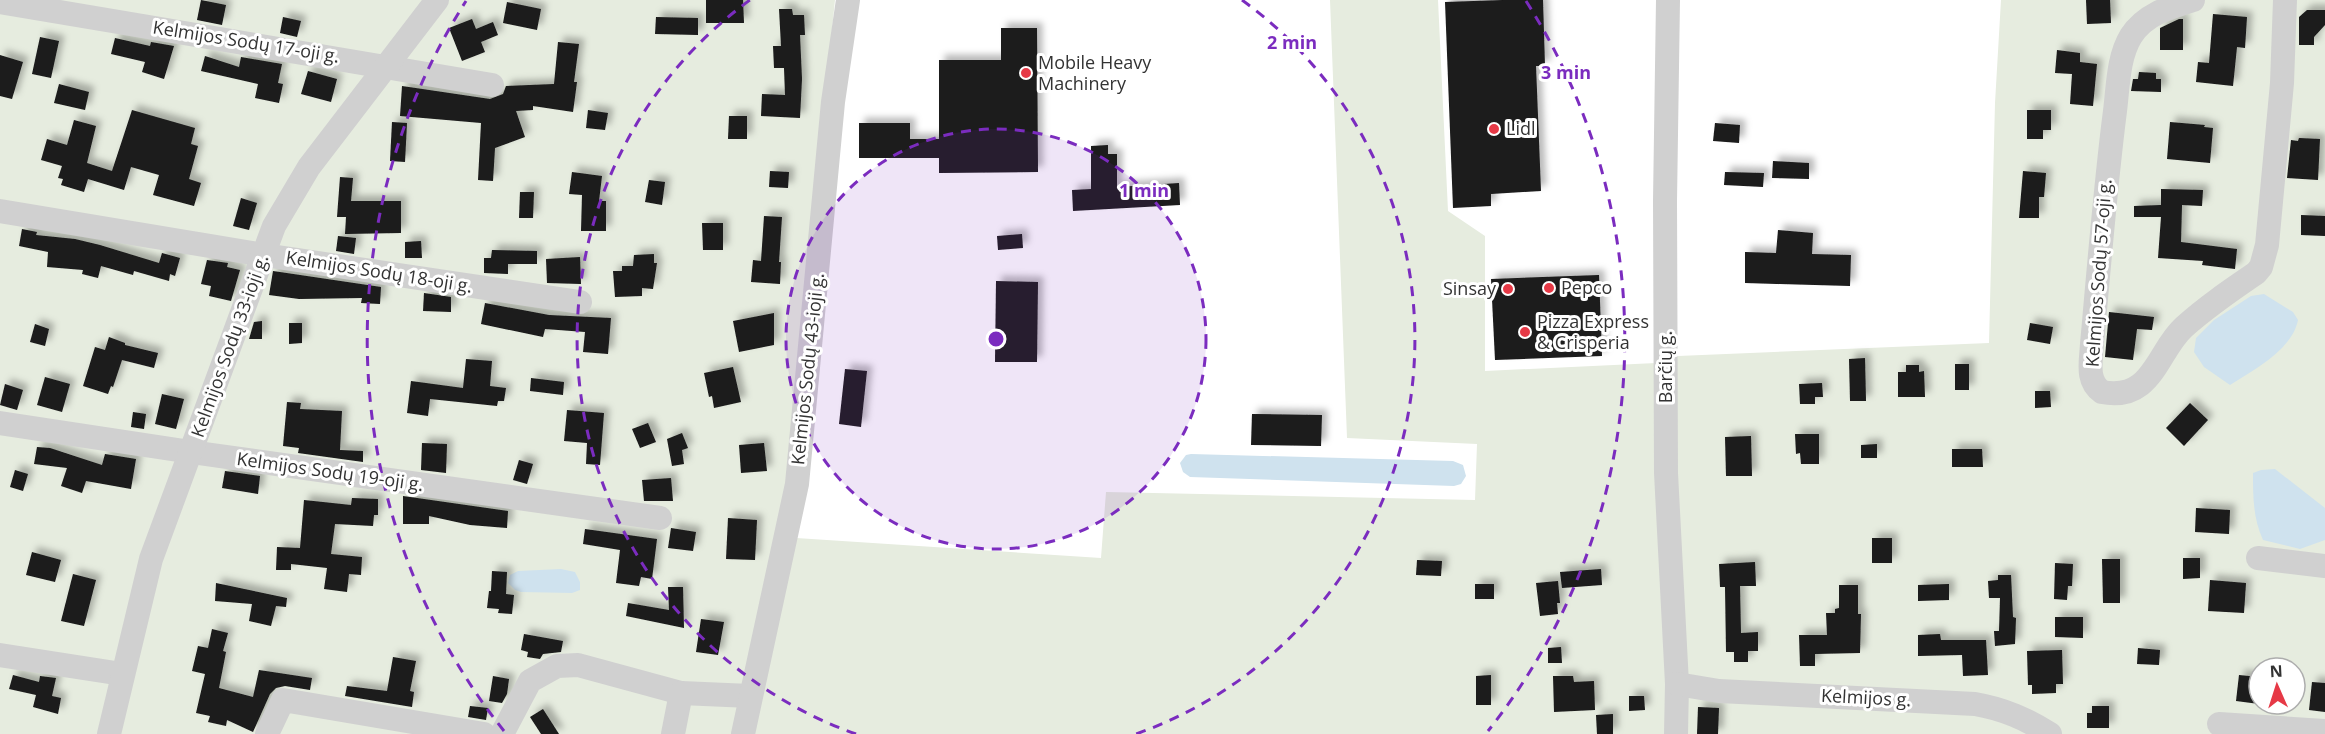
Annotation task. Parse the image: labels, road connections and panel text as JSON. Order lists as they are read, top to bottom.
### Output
{
  "streets": {
    "street": [
      "Kelmijos Sodų 17-oji g.",
      "Kelmijos Sodų 18-oji g.",
      "Kelmijos Sodų 57-oji g.",
      "Kelmijos Sodų 33-ioji g.",
      "Barčių g.",
      "Kelmijos Sodų 43-ioji g.",
      "Kelmijos Sodų 19-oji g.",
      "Kelmijos g."
    ]
  },
  "crossings": [
    ["Kelmijos Sodų 17-oji g.", "Kelmijos Sodų 33-ioji g."],
    ["Kelmijos Sodų 18-oji g.", "Kelmijos Sodų 33-ioji g."],
    ["Kelmijos Sodų 33-ioji g.", "Kelmijos Sodų 19-oji g."],
    ["Barčių g.", "Kelmijos g."]
  ],
  "places": [
    "Mobile Heavy Machinery",
    "Lidl",
    "Pepco",
    "Sinsay",
    "Pizza Express & Crisperia"
  ],
  "north": "top",
  "rings": ["2 min", "3 min", "1 min"]
}
